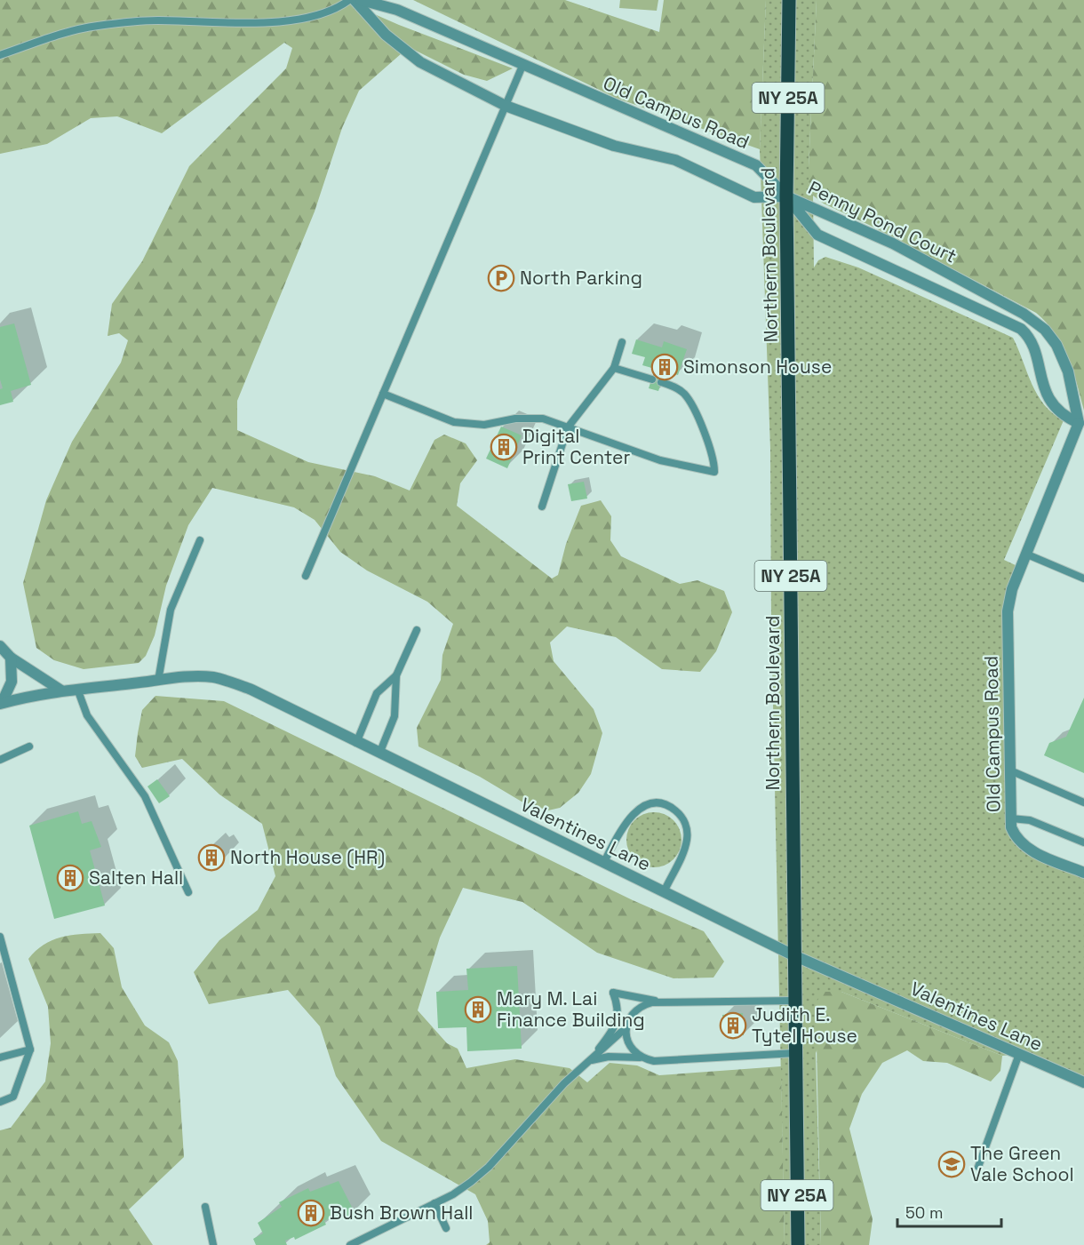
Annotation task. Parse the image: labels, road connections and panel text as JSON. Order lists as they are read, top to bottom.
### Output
{
  "streets": {
    "main road": ["NY 25A", "Northern Boulevard"],
    "street": ["Old Campus Road", "Penny Pond Court", "Valentines Lane"]
  },
  "crossings": [
    ["Old Campus Road", "Penny Pond Court"],
    ["Old Campus Road", "Northern Boulevard"],
    ["Penny Pond Court", "Northern Boulevard"],
    ["Northern Boulevard", "Valentines Lane"]
  ],
  "places": {
    "parking": ["North Parking"],
    "building": [
      "Simonson House",
      "Digital Print Center",
      "North House (HR)",
      "Salten Hall",
      "Mary M. Lai Finance Building",
      "Judith E. Tytel House",
      "Bush Brown Hall"
    ],
    "school or university": ["The Green Vale School"]
  },
  "scale_bar": "50 m"
}
